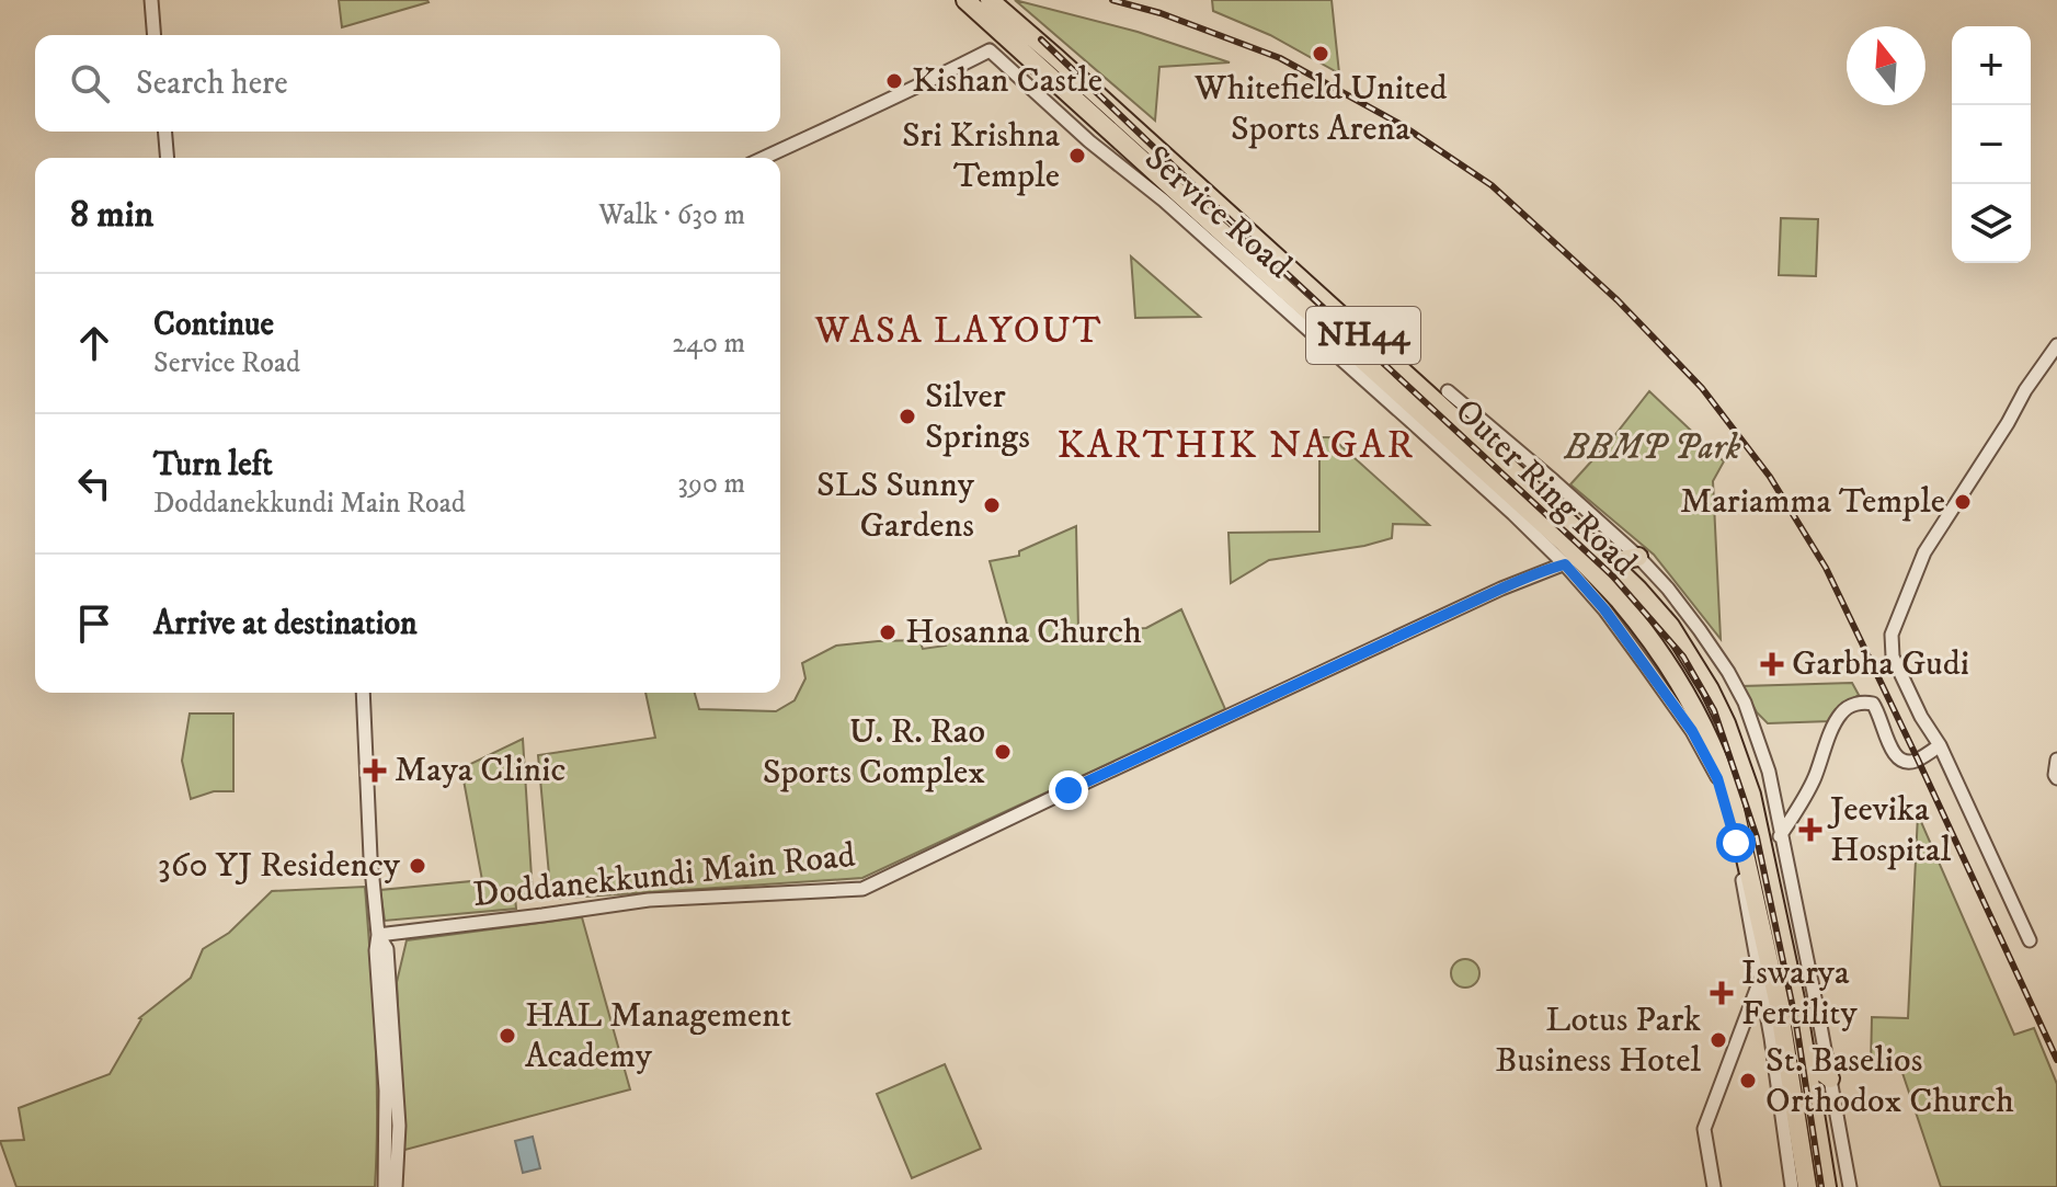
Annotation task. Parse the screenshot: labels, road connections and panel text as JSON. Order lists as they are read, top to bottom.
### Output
{
  "streets": {
    "highway": ["NH44", "Outer Ring Road"],
    "street": ["Service Road", "Doddanekkundi Main Road"]
  },
  "crossings": [
    ["Service Road", "Outer Ring Road"],
    ["Service Road", "Doddanekkundi Main Road"],
    ["Outer Ring Road", "Doddanekkundi Main Road"]
  ],
  "districts": ["WASA LAYOUT", "KARTHIK NAGAR"],
  "parks": ["BBMP Park"],
  "places": {
    "other": [
      "Whitefield United Sports Arena",
      "Kishan Castle",
      "Sri Krishna Temple",
      "Silver Springs",
      "Mariamma Temple",
      "SLS Sunny Gardens",
      "Hosanna Church",
      "U. R. Rao Sports Complex",
      "360 YJ Residency",
      "HAL Management Academy",
      "Lotus Park Business Hotel",
      "St. Baselios Orthodox Church"
    ],
    "health": [
      "Garbha Gudi",
      "Maya Clinic",
      "Jeevika Hospital",
      "Iswarya Fertility"
    ]
  },
  "north": "top",
  "page": {
    "map_buttons": ["+", "−"],
    "search": "Search here",
    "heading": ["8 min", "Walk · 630 m"],
    "list": [
      ["Continue", "Service Road", "240 m"],
      ["Turn left", "Doddanekkundi Main Road", "390 m"],
      "Arrive at destination"
    ]
  }
}
